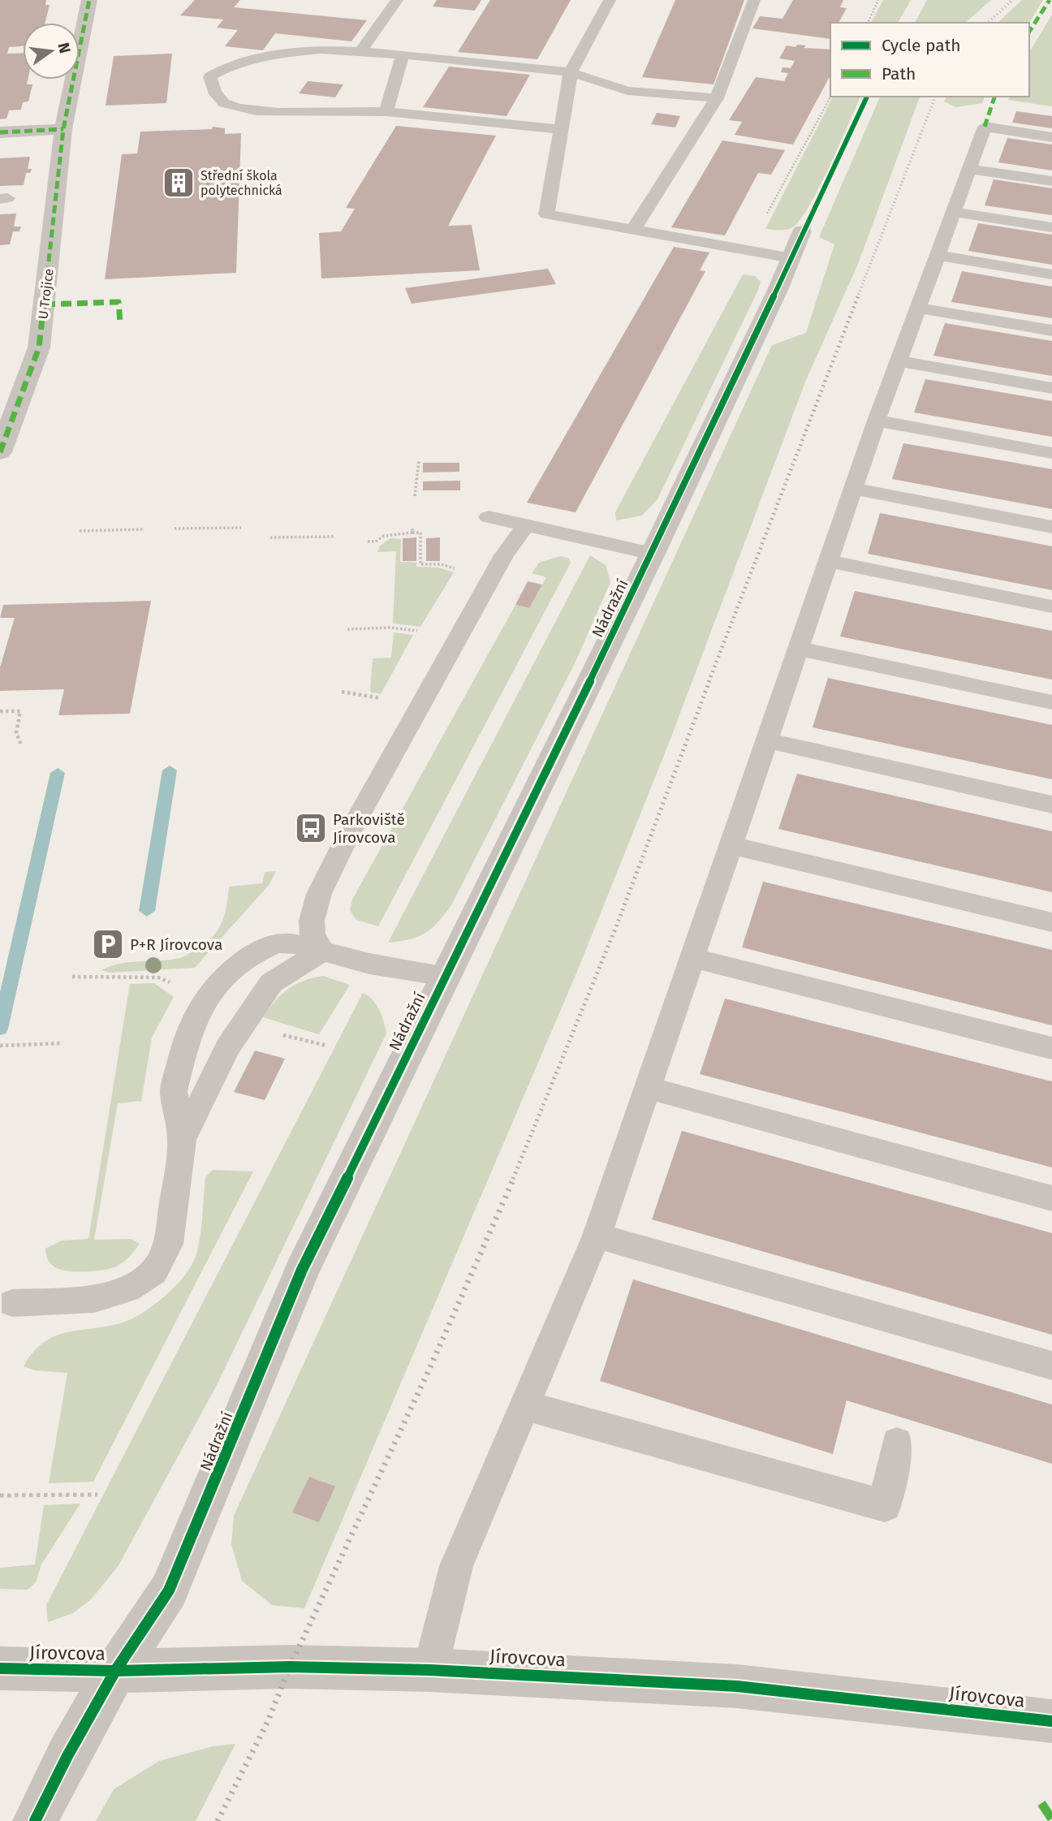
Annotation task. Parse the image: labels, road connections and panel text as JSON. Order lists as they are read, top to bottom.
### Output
{
  "streets": {
    "street": ["U Trojice", "Nádražní", "Jírovcova"]
  },
  "crossings": [
    ["Nádražní", "Jírovcova"]
  ],
  "places": {
    "building": ["Střední škola polytechnická"],
    "bus stop": ["Parkoviště Jírovcova"],
    "parking": ["P+R Jírovcova"]
  },
  "legend": ["Cycle path", "Path"],
  "north": "right"
}
